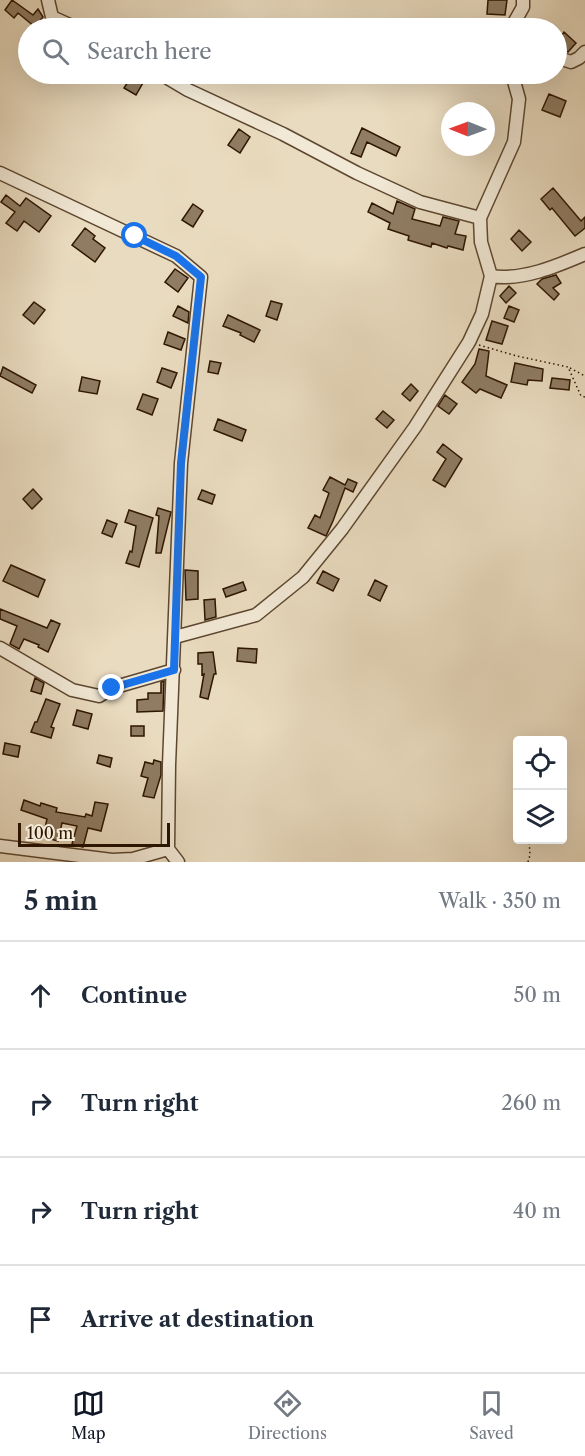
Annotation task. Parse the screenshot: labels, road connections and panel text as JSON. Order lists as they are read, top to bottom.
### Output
{
  "scale_bar": "100 m",
  "north": "left",
  "page": {
    "search": "Search here",
    "scale": "100 m",
    "heading": ["5 min", "Walk · 350 m"],
    "list": [
      ["Continue", "50 m"],
      ["Turn right", "260 m"],
      ["Turn right", "40 m"],
      "Arrive at destination"
    ],
    "nav": ["Map", "Directions", "Saved"]
  }
}
